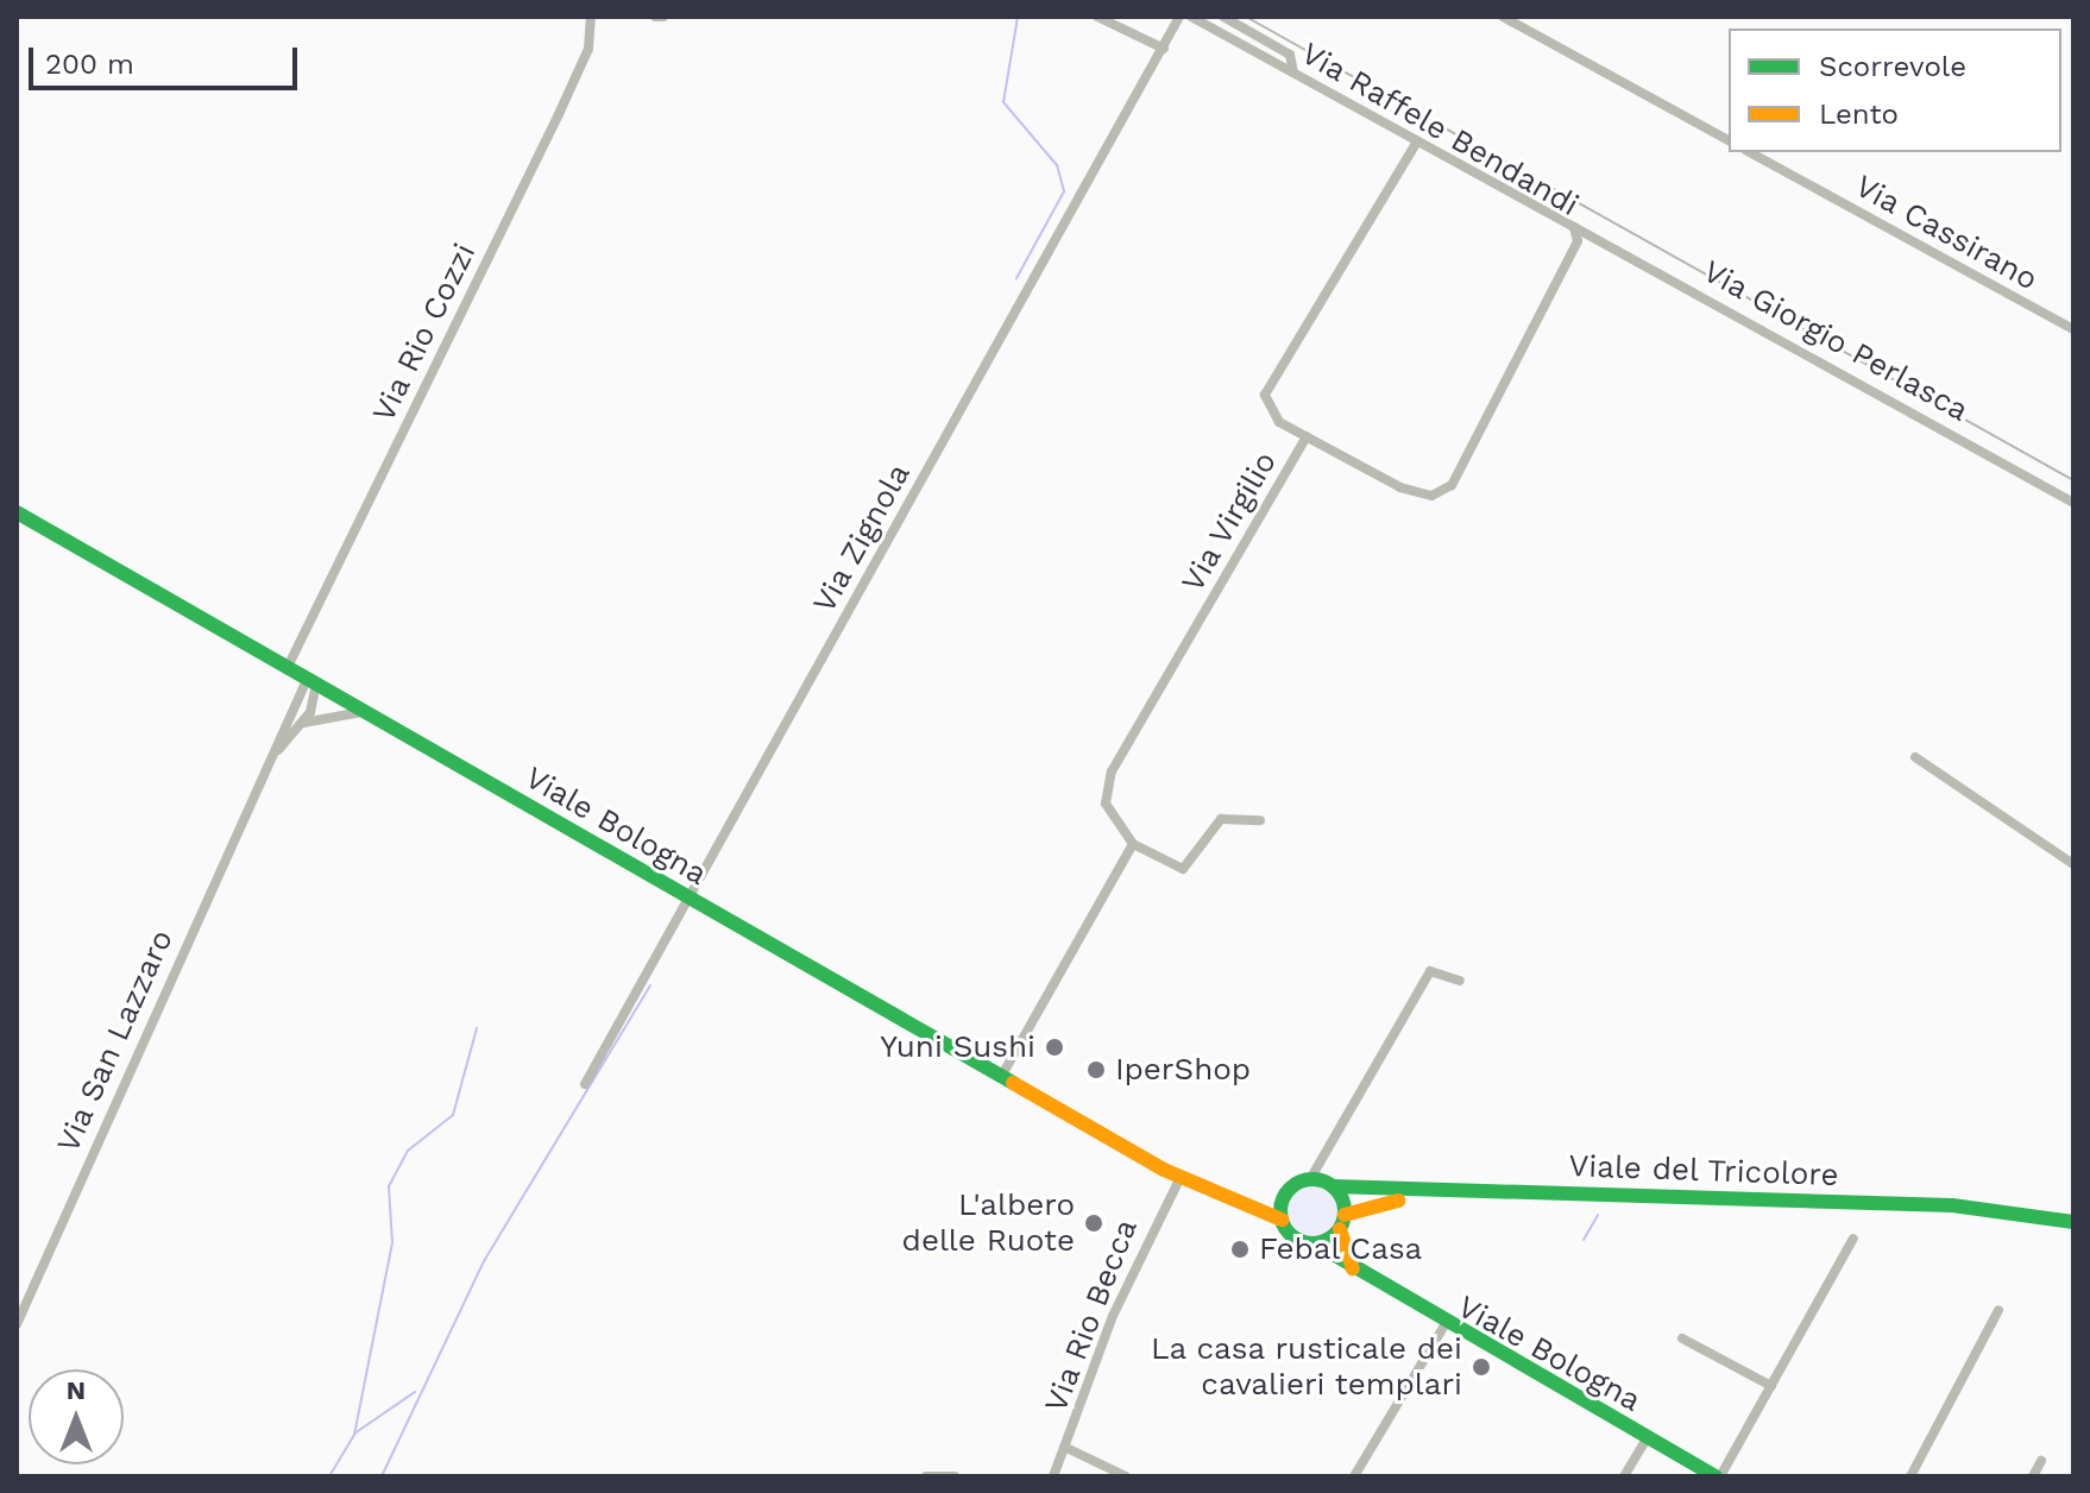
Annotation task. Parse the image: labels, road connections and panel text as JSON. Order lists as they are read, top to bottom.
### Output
{
  "streets": {
    "main road": ["Viale Bologna", "Viale del Tricolore"],
    "street": [
      "Via Raffele Bendandi",
      "Via Cassirano",
      "Via Rio Cozzi",
      "Via Giorgio Perlasca",
      "Via Virgilio",
      "Via Zignola",
      "Via San Lazzaro",
      "Via Rio Becca"
    ]
  },
  "crossings": [
    ["Via Raffele Bendandi", "Via Giorgio Perlasca"],
    ["Via Raffele Bendandi", "Via Virgilio"],
    ["Via Rio Cozzi", "Viale Bologna"],
    ["Via Zignola", "Viale Bologna"],
    ["Viale Bologna", "Via San Lazzaro"],
    ["Viale Bologna", "Viale del Tricolore"],
    ["Viale Bologna", "Via Rio Becca"]
  ],
  "places": [
    "Yuni Sushi",
    "IperShop",
    "L'albero delle Ruote",
    "Febal Casa",
    "La casa rusticale dei cavalieri templari"
  ],
  "legend": ["Scorrevole", "Lento"],
  "scale_bar": "200 m",
  "north": "top"
}
